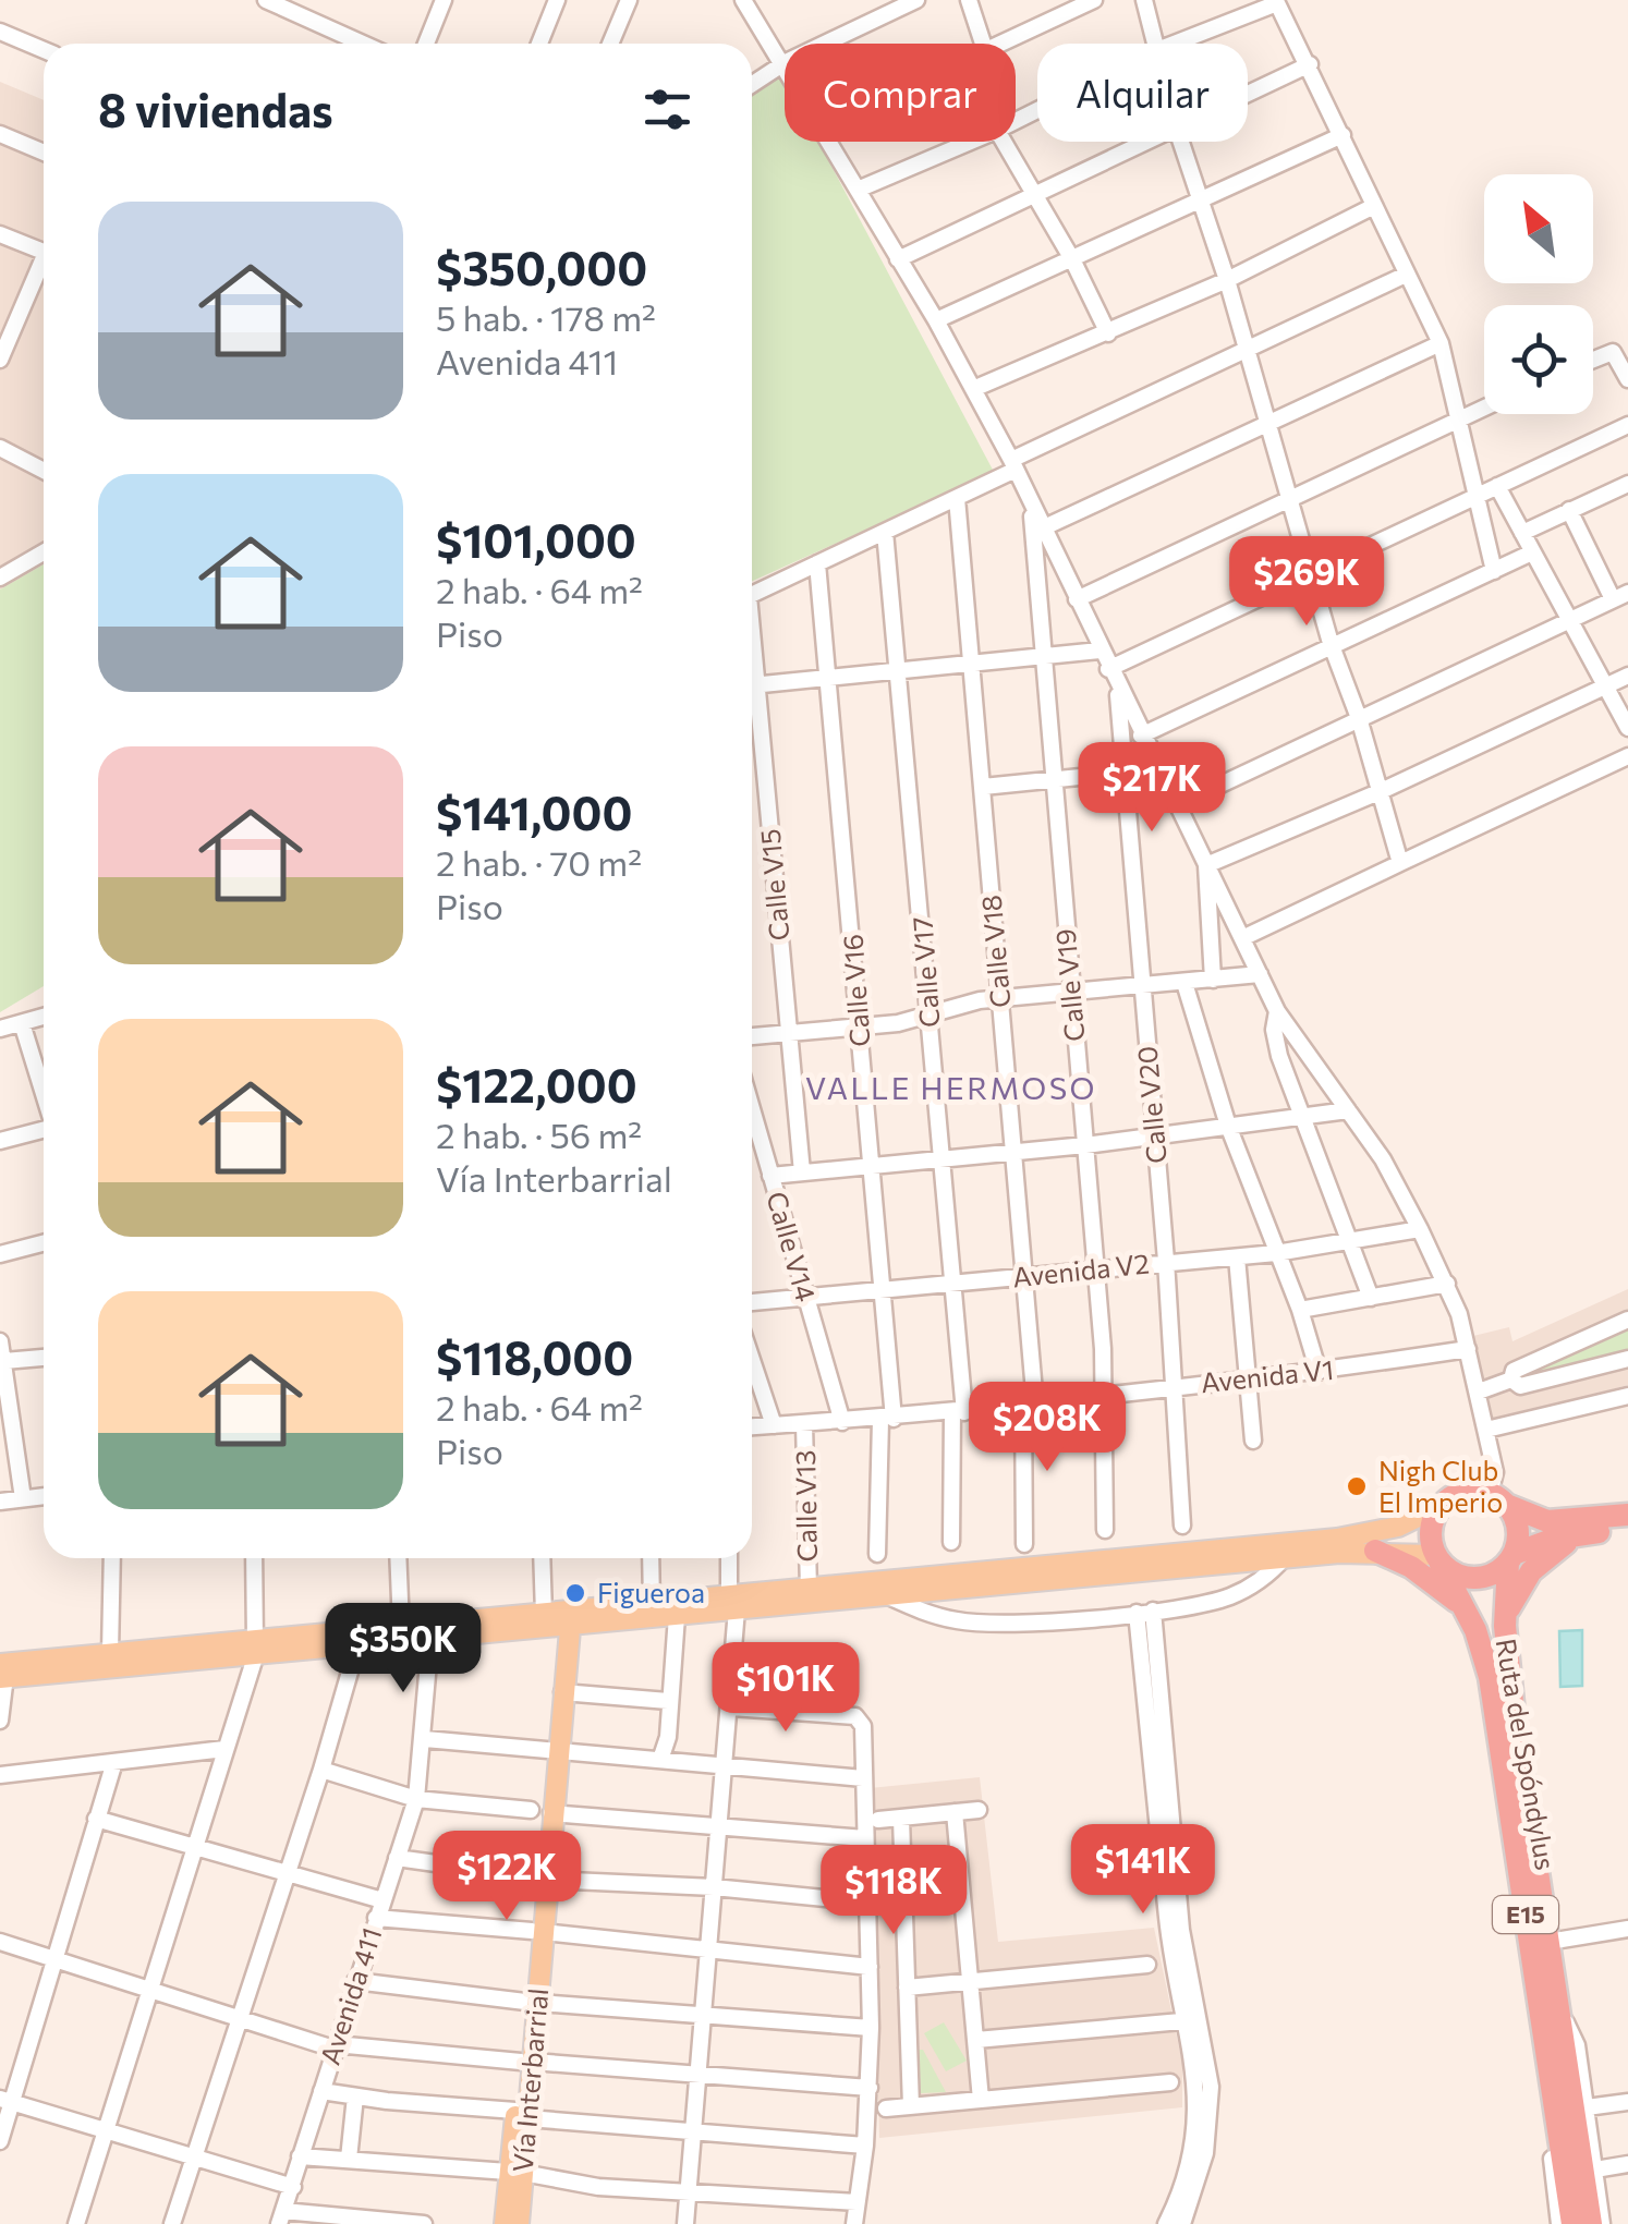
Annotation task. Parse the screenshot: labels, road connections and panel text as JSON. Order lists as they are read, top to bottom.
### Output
{
  "streets": {
    "highway": ["Ruta del Spóndylus", "E15"],
    "main road": ["Vía Interbarrial"],
    "street": [
      "Calle V15",
      "Calle V18",
      "Calle V17",
      "Calle V19",
      "Calle V16",
      "Calle V20",
      "Calle V14",
      "Avenida V2",
      "Avenida V1",
      "Calle V13",
      "Avenida 411"
    ]
  },
  "crossings": [
    ["Calle V15", "Calle V16"],
    ["Calle V18", "Avenida V2"],
    ["Calle V18", "Avenida V1"],
    ["Calle V17", "Avenida V2"],
    ["Calle V17", "Avenida V1"],
    ["Calle V19", "Avenida V2"],
    ["Calle V19", "Avenida V1"],
    ["Calle V16", "Avenida V2"],
    ["Calle V16", "Avenida V1"],
    ["Calle V20", "Avenida V2"],
    ["Calle V20", "Avenida V1"],
    ["Calle V14", "Avenida V2"],
    ["Calle V14", "Avenida V1"],
    ["Avenida V1", "Calle V13"],
    ["Ruta del Spóndylus", "E15"]
  ],
  "districts": ["VALLE HERMOSO"],
  "places": ["Nigh Club El Imperio", "Figueroa"],
  "north": "top left",
  "page": {
    "chip": ["Comprar", "Alquilar"],
    "heading": "8 viviendas",
    "list": [
      {
        "name": "$350,000",
        "note": "5 hab. · 178 m² · Avenida 411"
      },
      {
        "name": "$101,000",
        "note": "2 hab. · 64 m² · Piso"
      },
      {
        "name": "$141,000",
        "note": "2 hab. · 70 m² · Piso"
      },
      {
        "name": "$122,000",
        "note": "2 hab. · 56 m² · Vía Interbarrial"
      },
      {
        "name": "$118,000",
        "note": "2 hab. · 64 m² · Piso"
      }
    ],
    "price": [
      "$269K",
      "$217K",
      "$208K",
      "$350K",
      "$101K",
      "$141K",
      "$122K",
      "$118K"
    ]
  }
}
